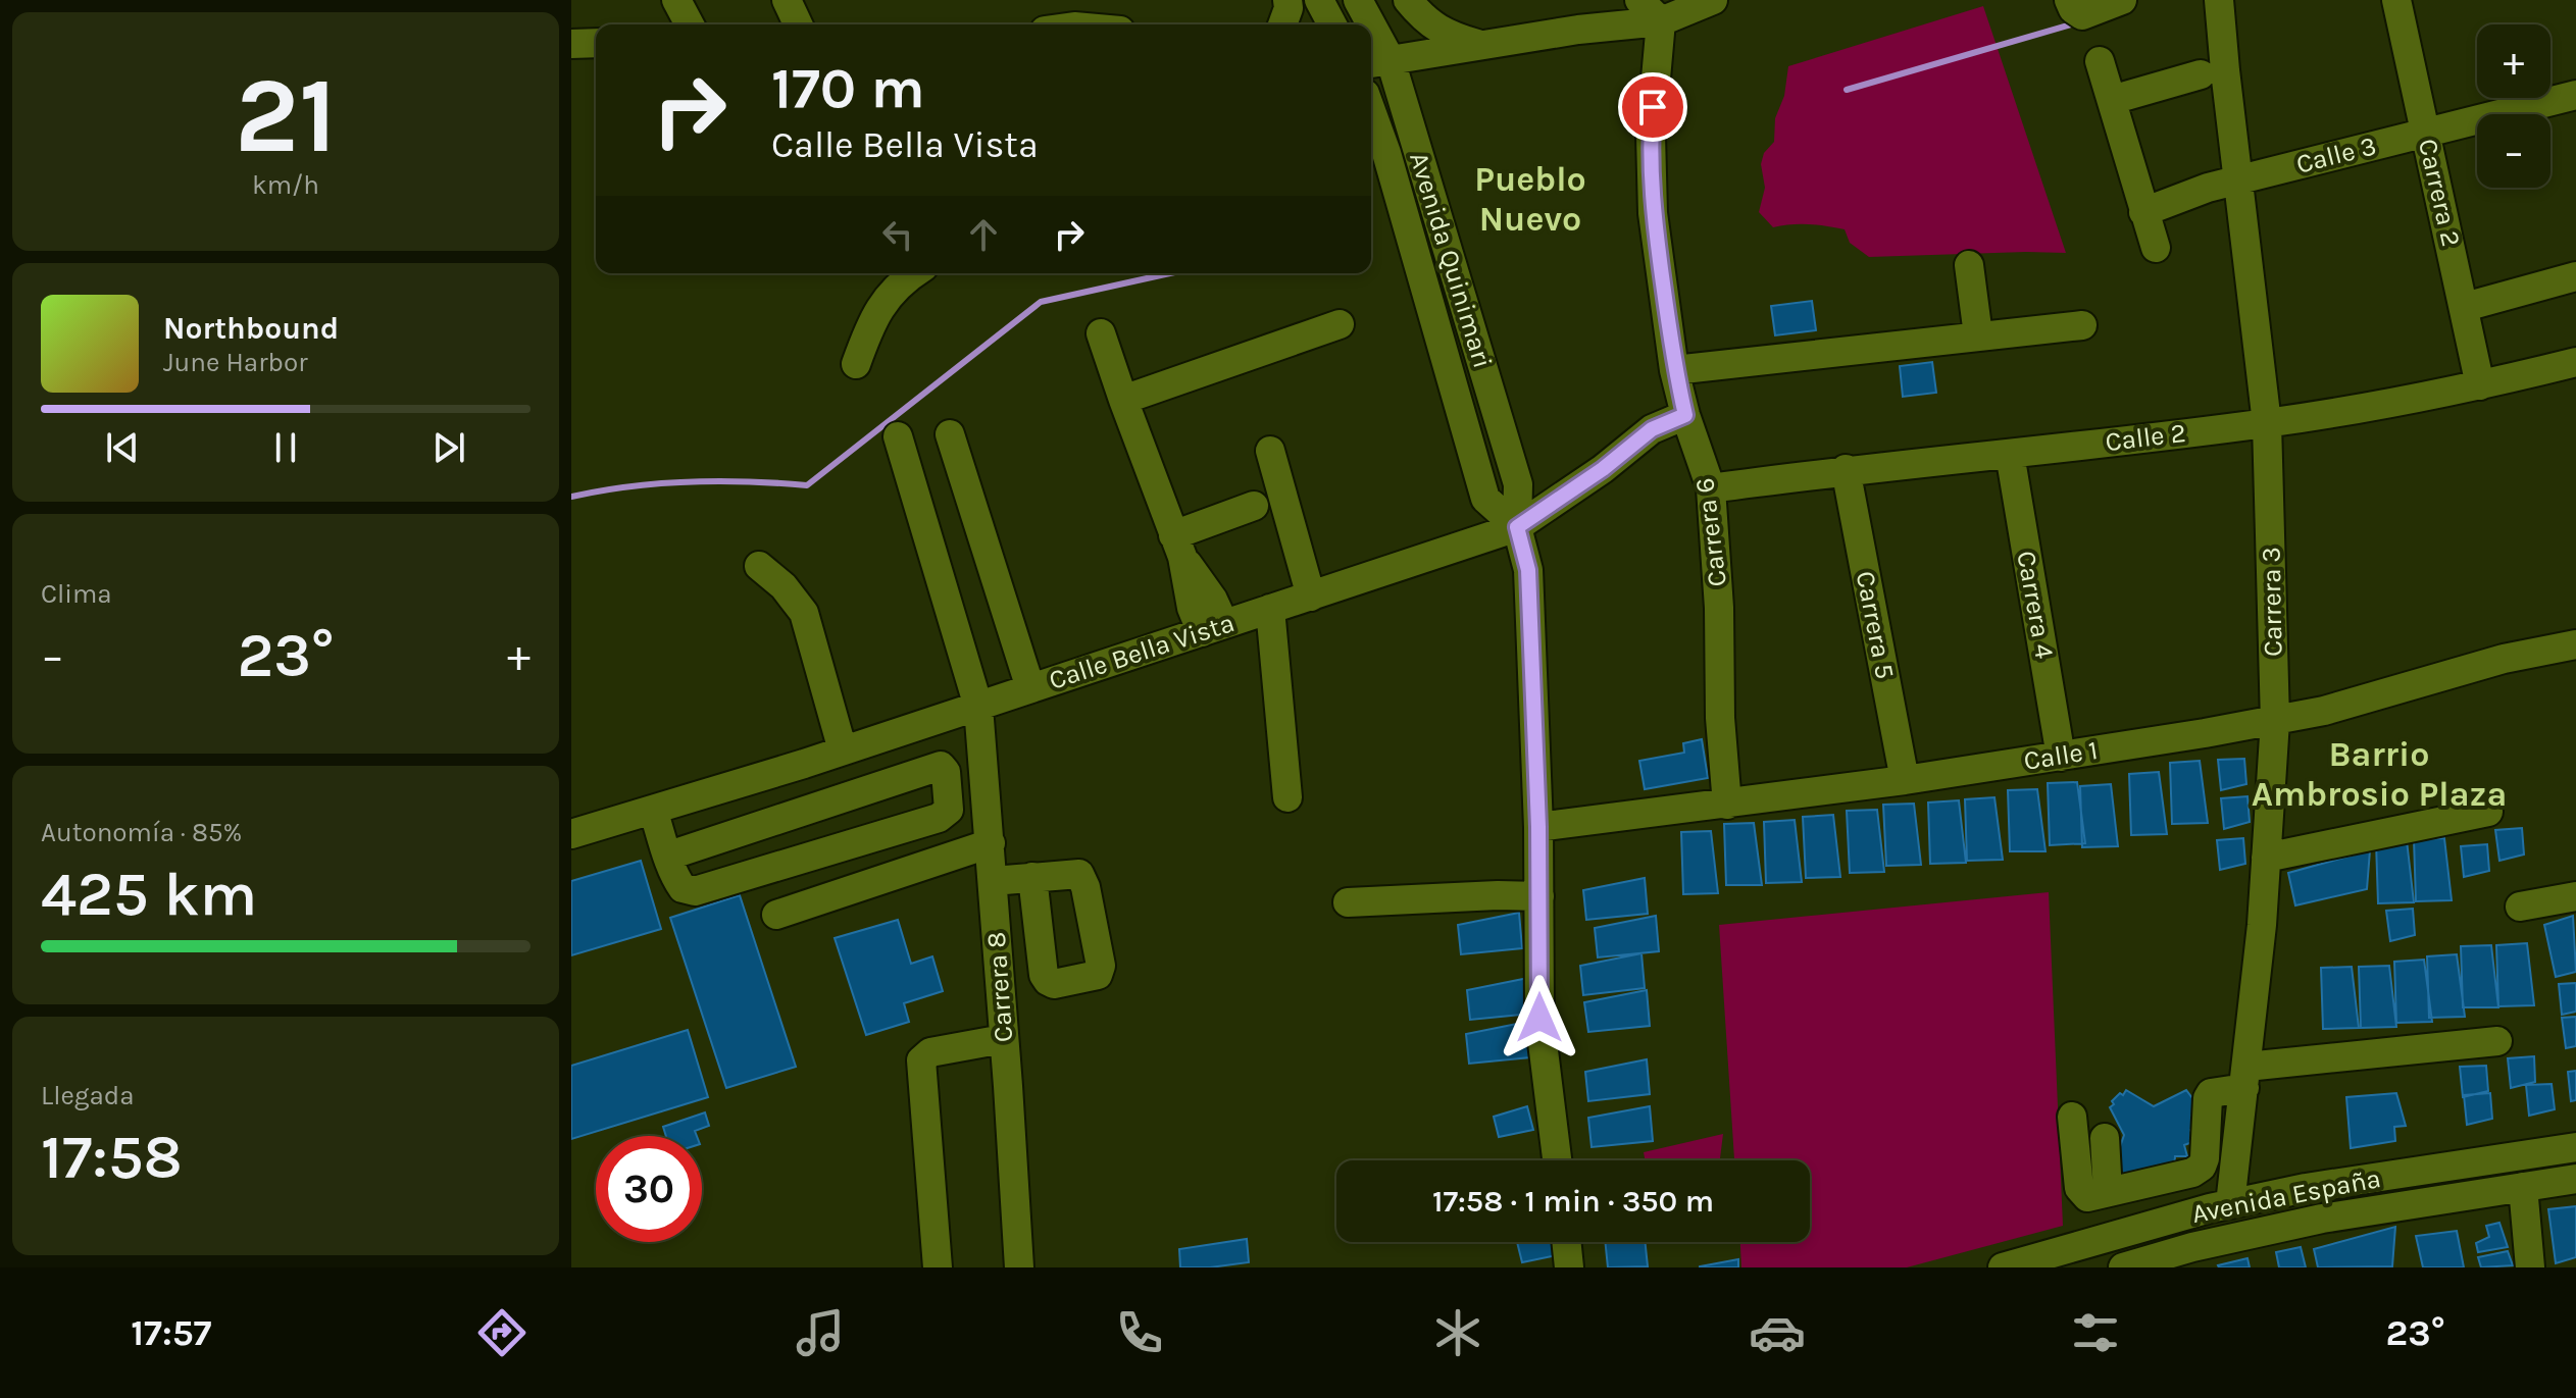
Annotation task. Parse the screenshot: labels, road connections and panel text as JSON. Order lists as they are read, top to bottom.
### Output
{
  "streets": {
    "street": [
      "Calle 3",
      "Carrera 2",
      "Avenida Quinimari",
      "Calle 2",
      "Carrera 6",
      "Carrera 3",
      "Carrera 4",
      "Carrera 5",
      "Calle Bella Vista",
      "Calle 1",
      "Carrera 8",
      "Avenida España"
    ]
  },
  "crossings": [
    ["Calle 3", "Carrera 2"],
    ["Calle 3", "Carrera 3"],
    ["Carrera 2", "Calle 2"],
    ["Avenida Quinimari", "Calle Bella Vista"],
    ["Avenida Quinimari", "Calle 1"],
    ["Calle 2", "Carrera 6"],
    ["Calle 2", "Carrera 3"],
    ["Calle 2", "Carrera 4"],
    ["Calle 2", "Carrera 5"],
    ["Carrera 6", "Calle Bella Vista"],
    ["Carrera 6", "Calle 1"],
    ["Carrera 3", "Calle 1"],
    ["Carrera 3", "Avenida España"],
    ["Carrera 4", "Calle 1"],
    ["Carrera 5", "Calle 1"],
    ["Calle Bella Vista", "Carrera 8"]
  ],
  "districts": ["Pueblo Nuevo", "Barrio Ambrosio Plaza"],
  "page": {
    "tile": [
      ["21", "km/h"],
      "Clima",
      ["Autonomía · 85%", "425 km"],
      ["Llegada", "17:58"]
    ],
    "map_buttons": ["+", "−"],
    "turn": ["170 m", "Calle Bella Vista"],
    "song": ["Northbound", "June Harbor"],
    "heat": ["−", "23°", "+"],
    "limit": "30",
    "trip": "17:58 · 1 min · 350 m",
    "tabs": ["17:57", "23°"]
  }
}
